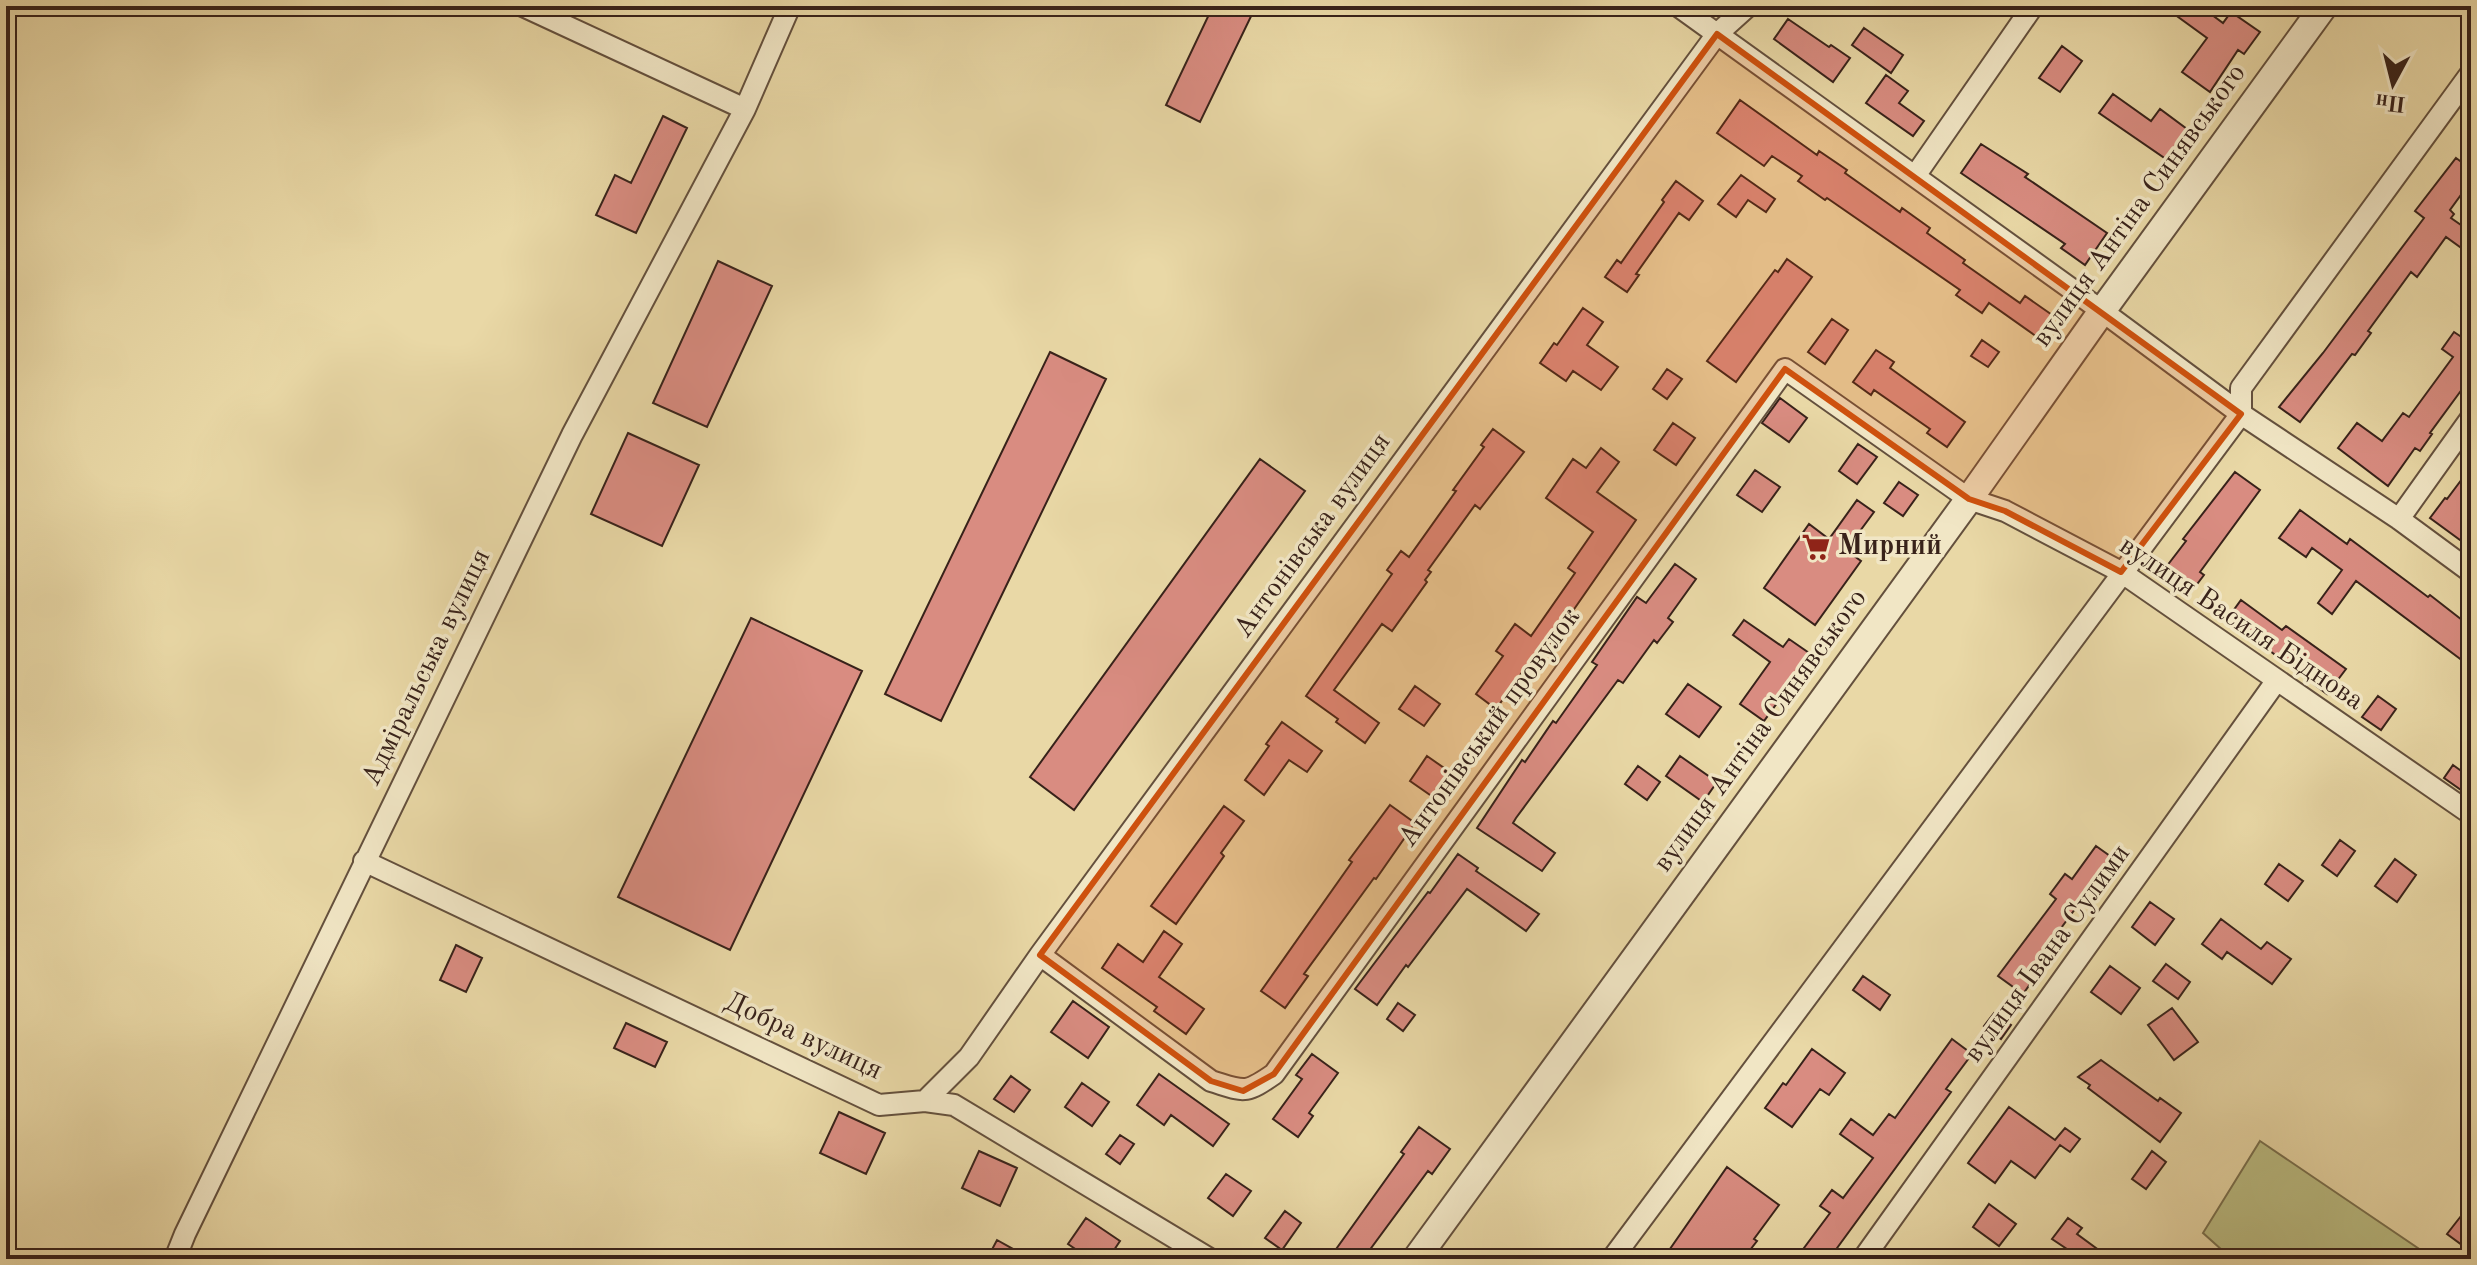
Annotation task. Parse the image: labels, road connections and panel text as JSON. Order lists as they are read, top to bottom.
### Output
{
  "streets": {
    "street": [
      "вулиця Антіна Синявського",
      "Антонівська вулиця",
      "вулиця Василя Біднова",
      "Адміральська вулиця",
      "Антонівський провулок",
      "вулиця Івана Сулими",
      "Добра вулиця"
    ]
  },
  "crossings": [
    ["вулиця Антіна Синявського", "вулиця Василя Біднова"],
    ["вулиця Антіна Синявського", "Антонівський провулок"],
    ["Антонівська вулиця", "Антонівський провулок"],
    ["Антонівська вулиця", "Добра вулиця"],
    ["вулиця Василя Біднова", "Антонівський провулок"],
    ["вулиця Василя Біднова", "вулиця Івана Сулими"],
    ["Адміральська вулиця", "Добра вулиця"]
  ],
  "places": {
    "supermarket": ["Мирний"]
  },
  "north": "bottom"
}
